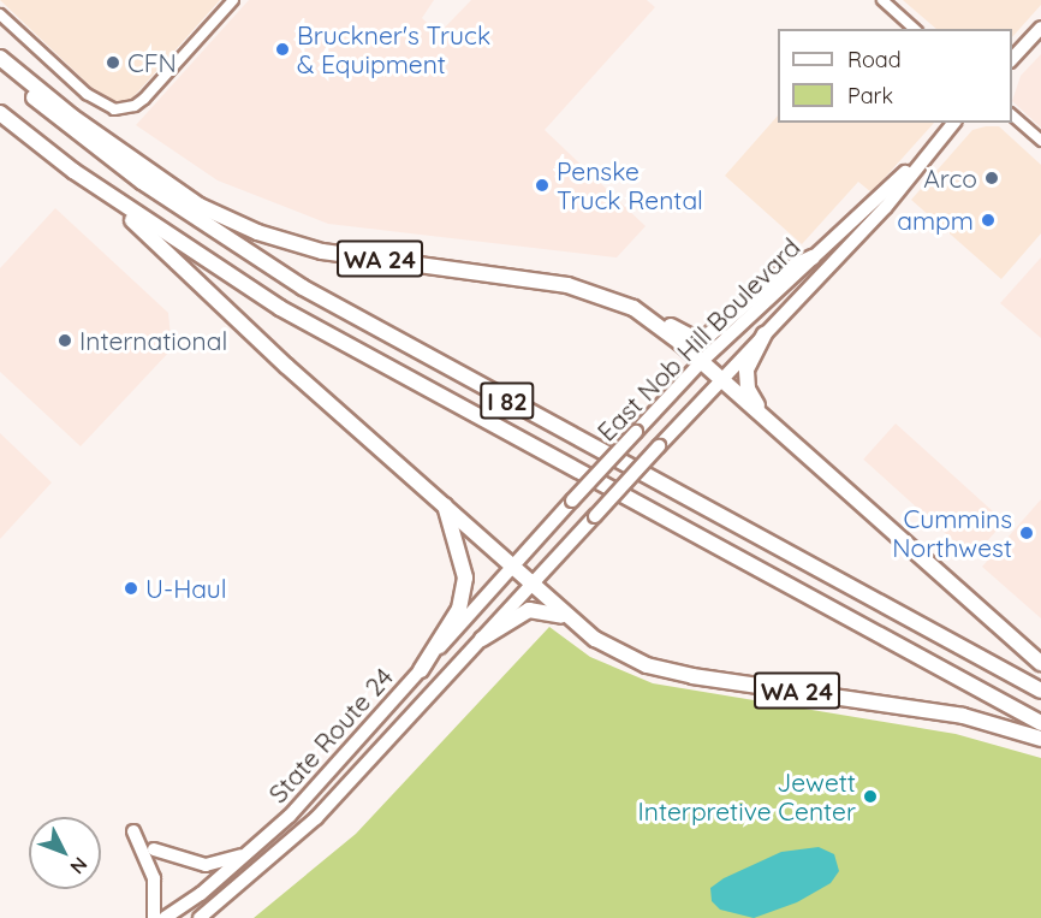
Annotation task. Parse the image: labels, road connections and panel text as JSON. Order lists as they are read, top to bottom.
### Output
{
  "streets": {
    "highway": ["WA 24", "I 82"],
    "main road": ["East Nob Hill Boulevard", "State Route 24"]
  },
  "crossings": [
    ["WA 24", "East Nob Hill Boulevard"],
    ["WA 24", "State Route 24"],
    ["East Nob Hill Boulevard", "State Route 24"]
  ],
  "places": [
    "Bruckner's Truck & Equipment",
    "CFN",
    "Arco",
    "Penske Truck Rental",
    "ampm",
    "International",
    "Cummins Northwest",
    "U-Haul",
    "Jewett Interpretive Center"
  ],
  "legend": ["Road", "Park"],
  "north": "bottom right"
}
